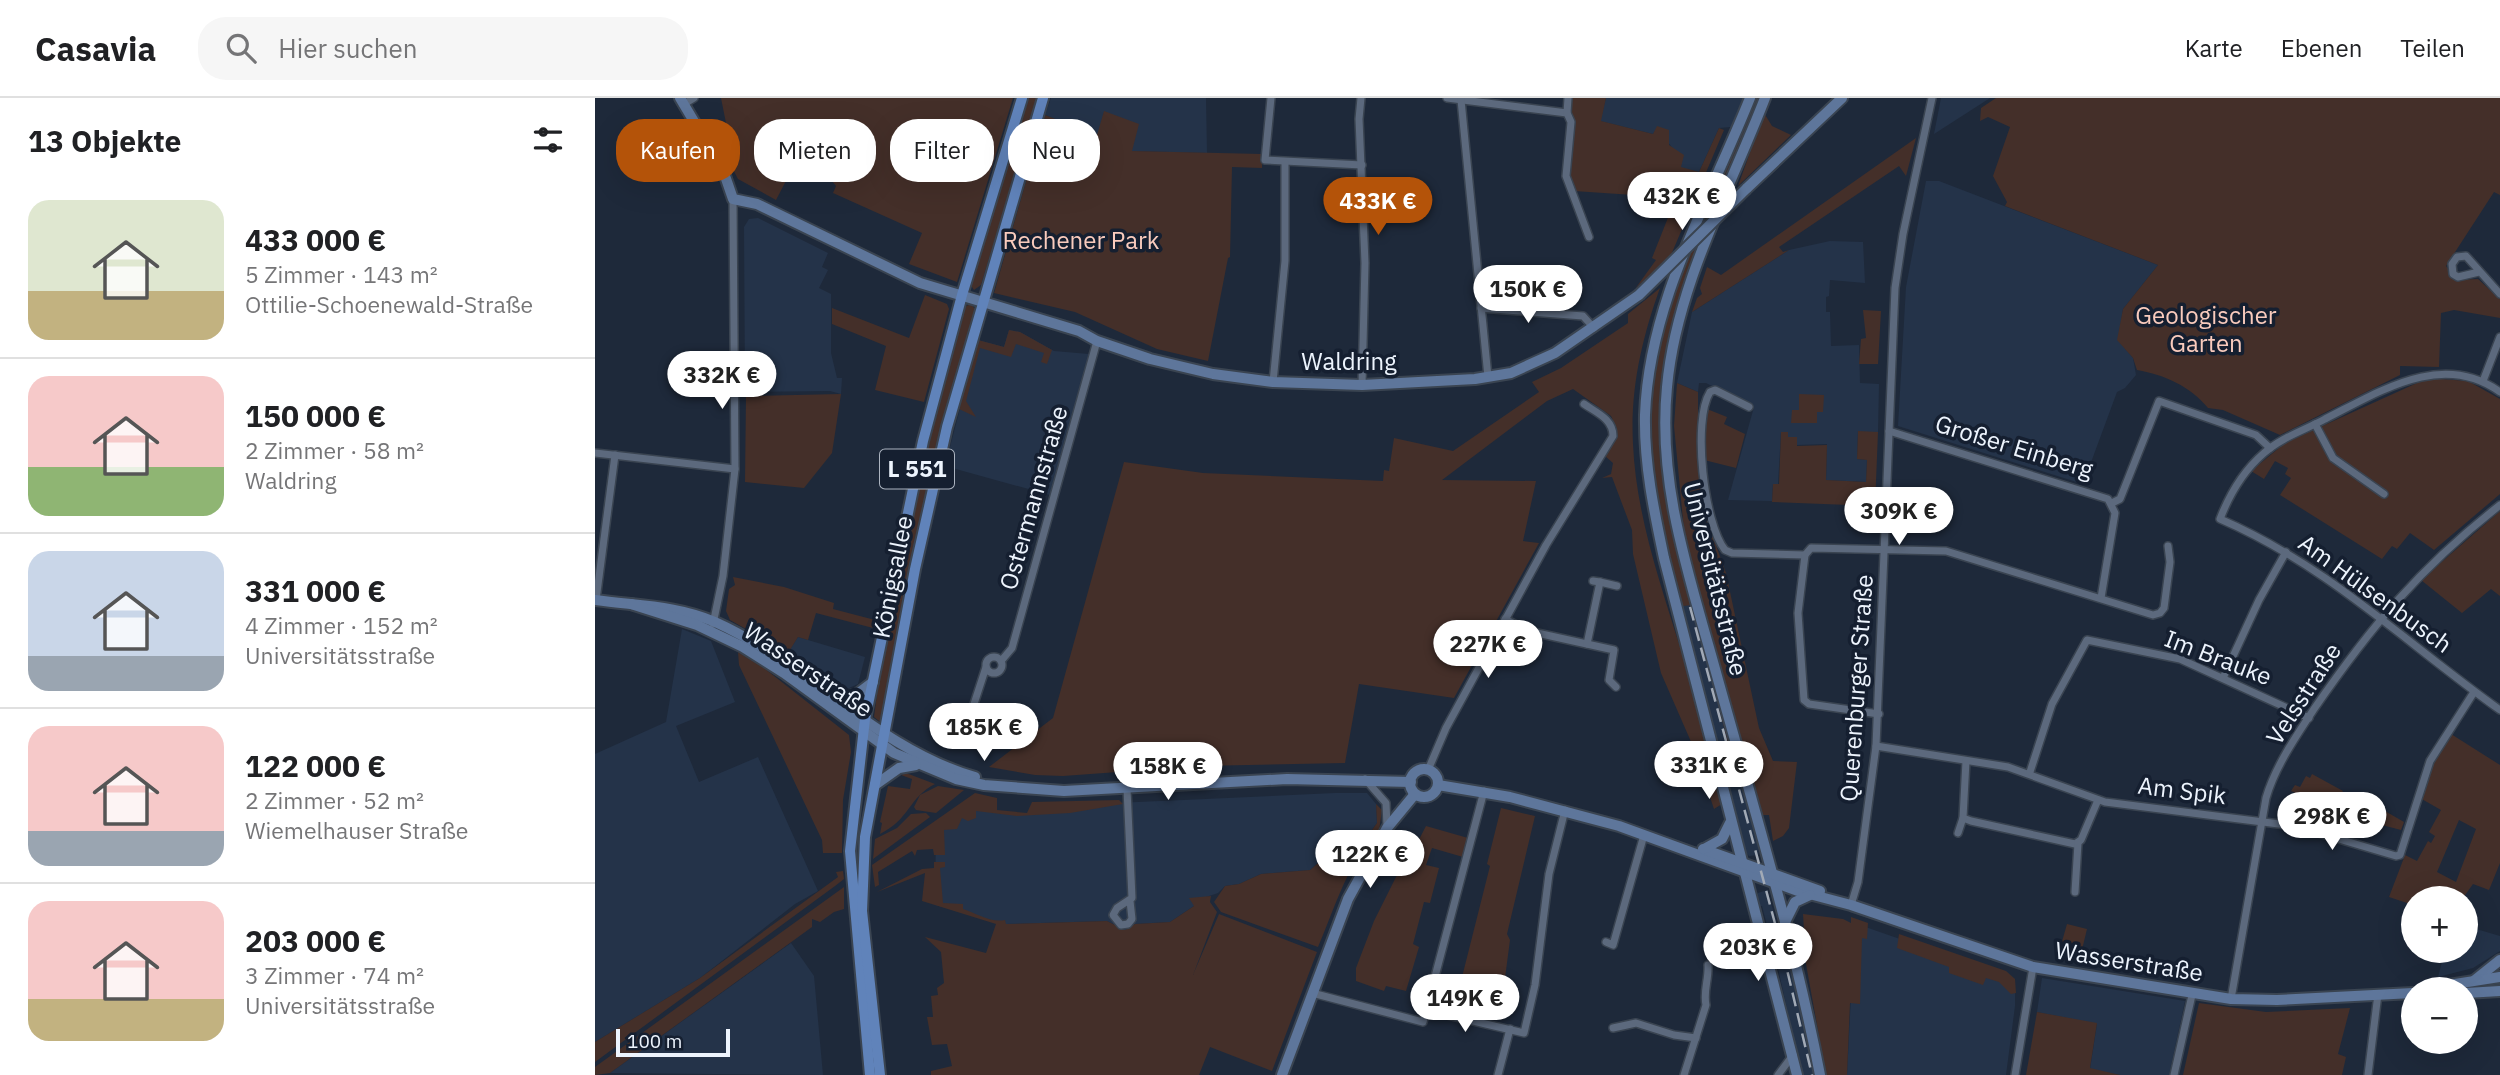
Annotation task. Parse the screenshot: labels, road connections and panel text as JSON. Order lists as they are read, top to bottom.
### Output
{
  "streets": {
    "main road": [
      "Waldring",
      "L 551",
      "Königsallee",
      "Universitätsstraße",
      "Wasserstraße"
    ],
    "street": [
      "Großer Einberg",
      "Ostermannstraße",
      "Am Hülsenbusch",
      "Im Brauke",
      "Querenburger Straße",
      "Velsstraße",
      "Am Spik"
    ]
  },
  "crossings": [
    ["Waldring", "Ostermannstraße"],
    ["Waldring", "Königsallee"],
    ["Großer Einberg", "Querenburger Straße"],
    ["Königsallee", "Wasserstraße"],
    ["Universitätsstraße", "Wasserstraße"],
    ["Am Hülsenbusch", "Velsstraße"],
    ["Am Hülsenbusch", "Am Spik"],
    ["Im Brauke", "Velsstraße"],
    ["Im Brauke", "Am Spik"],
    ["Wasserstraße", "Querenburger Straße"],
    ["Wasserstraße", "Velsstraße"],
    ["Querenburger Straße", "Am Spik"],
    ["Velsstraße", "Am Spik"]
  ],
  "parks": ["Rechener Park", "Geologischer Garten"],
  "scale_bar": "100 m",
  "page": {
    "header": "Casavia",
    "search": "Hier suchen",
    "nav": ["Karte", "Ebenen", "Teilen"],
    "heading": "13 Objekte",
    "chip": [
      "Kaufen",
      "Mieten",
      "Filter",
      "Neu"
    ],
    "price": [
      "432K €",
      "433K €",
      "150K €",
      "332K €",
      "309K €",
      "227K €",
      "185K €",
      "331K €",
      "158K €",
      "298K €",
      "122K €",
      "203K €",
      "149K €"
    ],
    "list": [
      {
        "name": "433 000 €",
        "note": "5 Zimmer · 143 m² · Ottilie-Schoenewald-Straße"
      },
      {
        "name": "150 000 €",
        "note": "2 Zimmer · 58 m² · Waldring"
      },
      {
        "name": "331 000 €",
        "note": "4 Zimmer · 152 m² · Universitätsstraße"
      },
      {
        "name": "122 000 €",
        "note": "2 Zimmer · 52 m² · Wiemelhauser Straße"
      },
      {
        "name": "203 000 €",
        "note": "3 Zimmer · 74 m² · Universitätsstraße"
      }
    ],
    "map_buttons": ["+", "−"],
    "scale": "100 m"
  }
}
